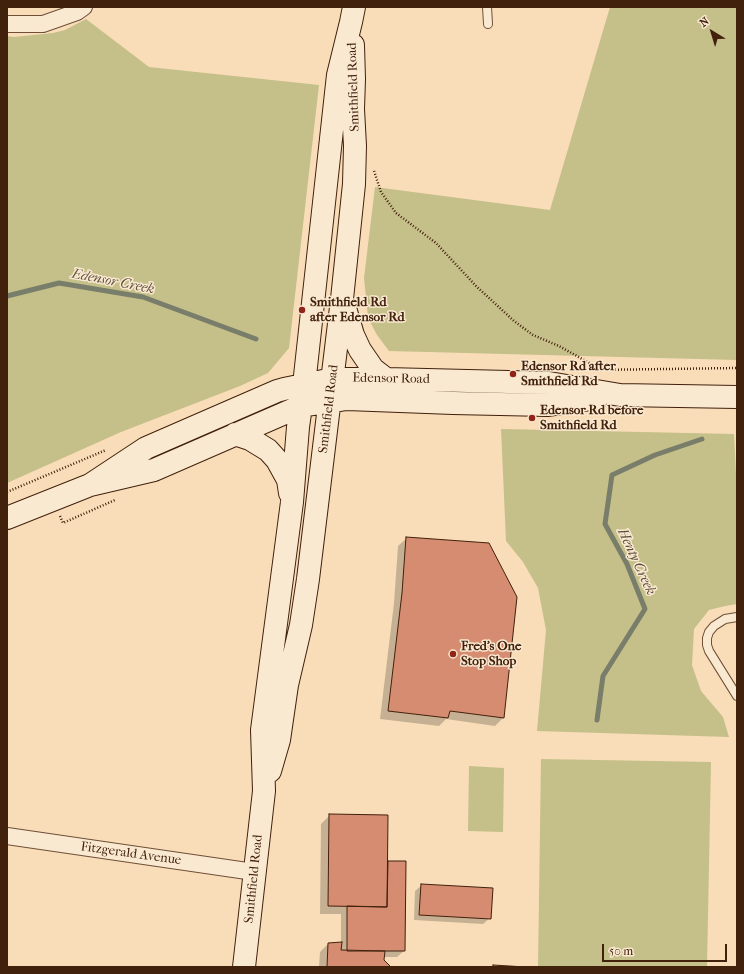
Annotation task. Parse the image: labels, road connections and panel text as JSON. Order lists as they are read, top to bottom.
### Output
{
  "streets": {
    "main road": ["Smithfield Road", "Edensor Road"],
    "street": ["Fitzgerald Avenue"]
  },
  "crossings": [
    ["Smithfield Road", "Edensor Road"],
    ["Smithfield Road", "Fitzgerald Avenue"]
  ],
  "water": ["Edensor Creek", "Henty Creek"],
  "places": [
    "Smithfield Rd after Edensor Rd",
    "Edensor Rd after Smithfield Rd",
    "Edensor Rd before Smithfield Rd",
    "Fred's One Stop Shop"
  ],
  "scale_bar": "50 m",
  "north": "top left"
}
